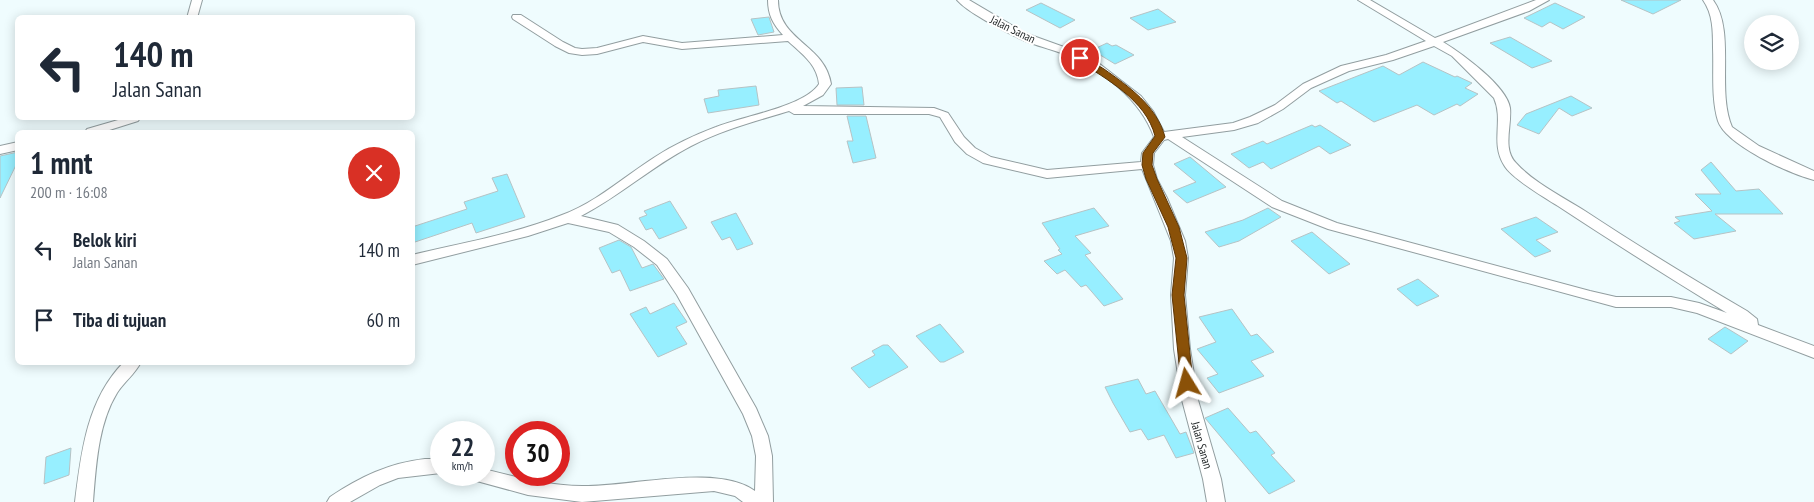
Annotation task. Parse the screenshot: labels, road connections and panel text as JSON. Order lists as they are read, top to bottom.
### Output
{
  "streets": {
    "street": ["Jalan Sanan"]
  },
  "page": {
    "turn": ["140 m", "Jalan Sanan"],
    "heading": ["1 mnt", "200 m · 16:08"],
    "list": [
      {
        "name": "Belok kiri",
        "note": "Jalan Sanan",
        "value": "140 m"
      },
      {
        "name": "Tiba di tujuan",
        "value": "60 m"
      }
    ],
    "speed": "22 km/h",
    "limit": "30"
  }
}
